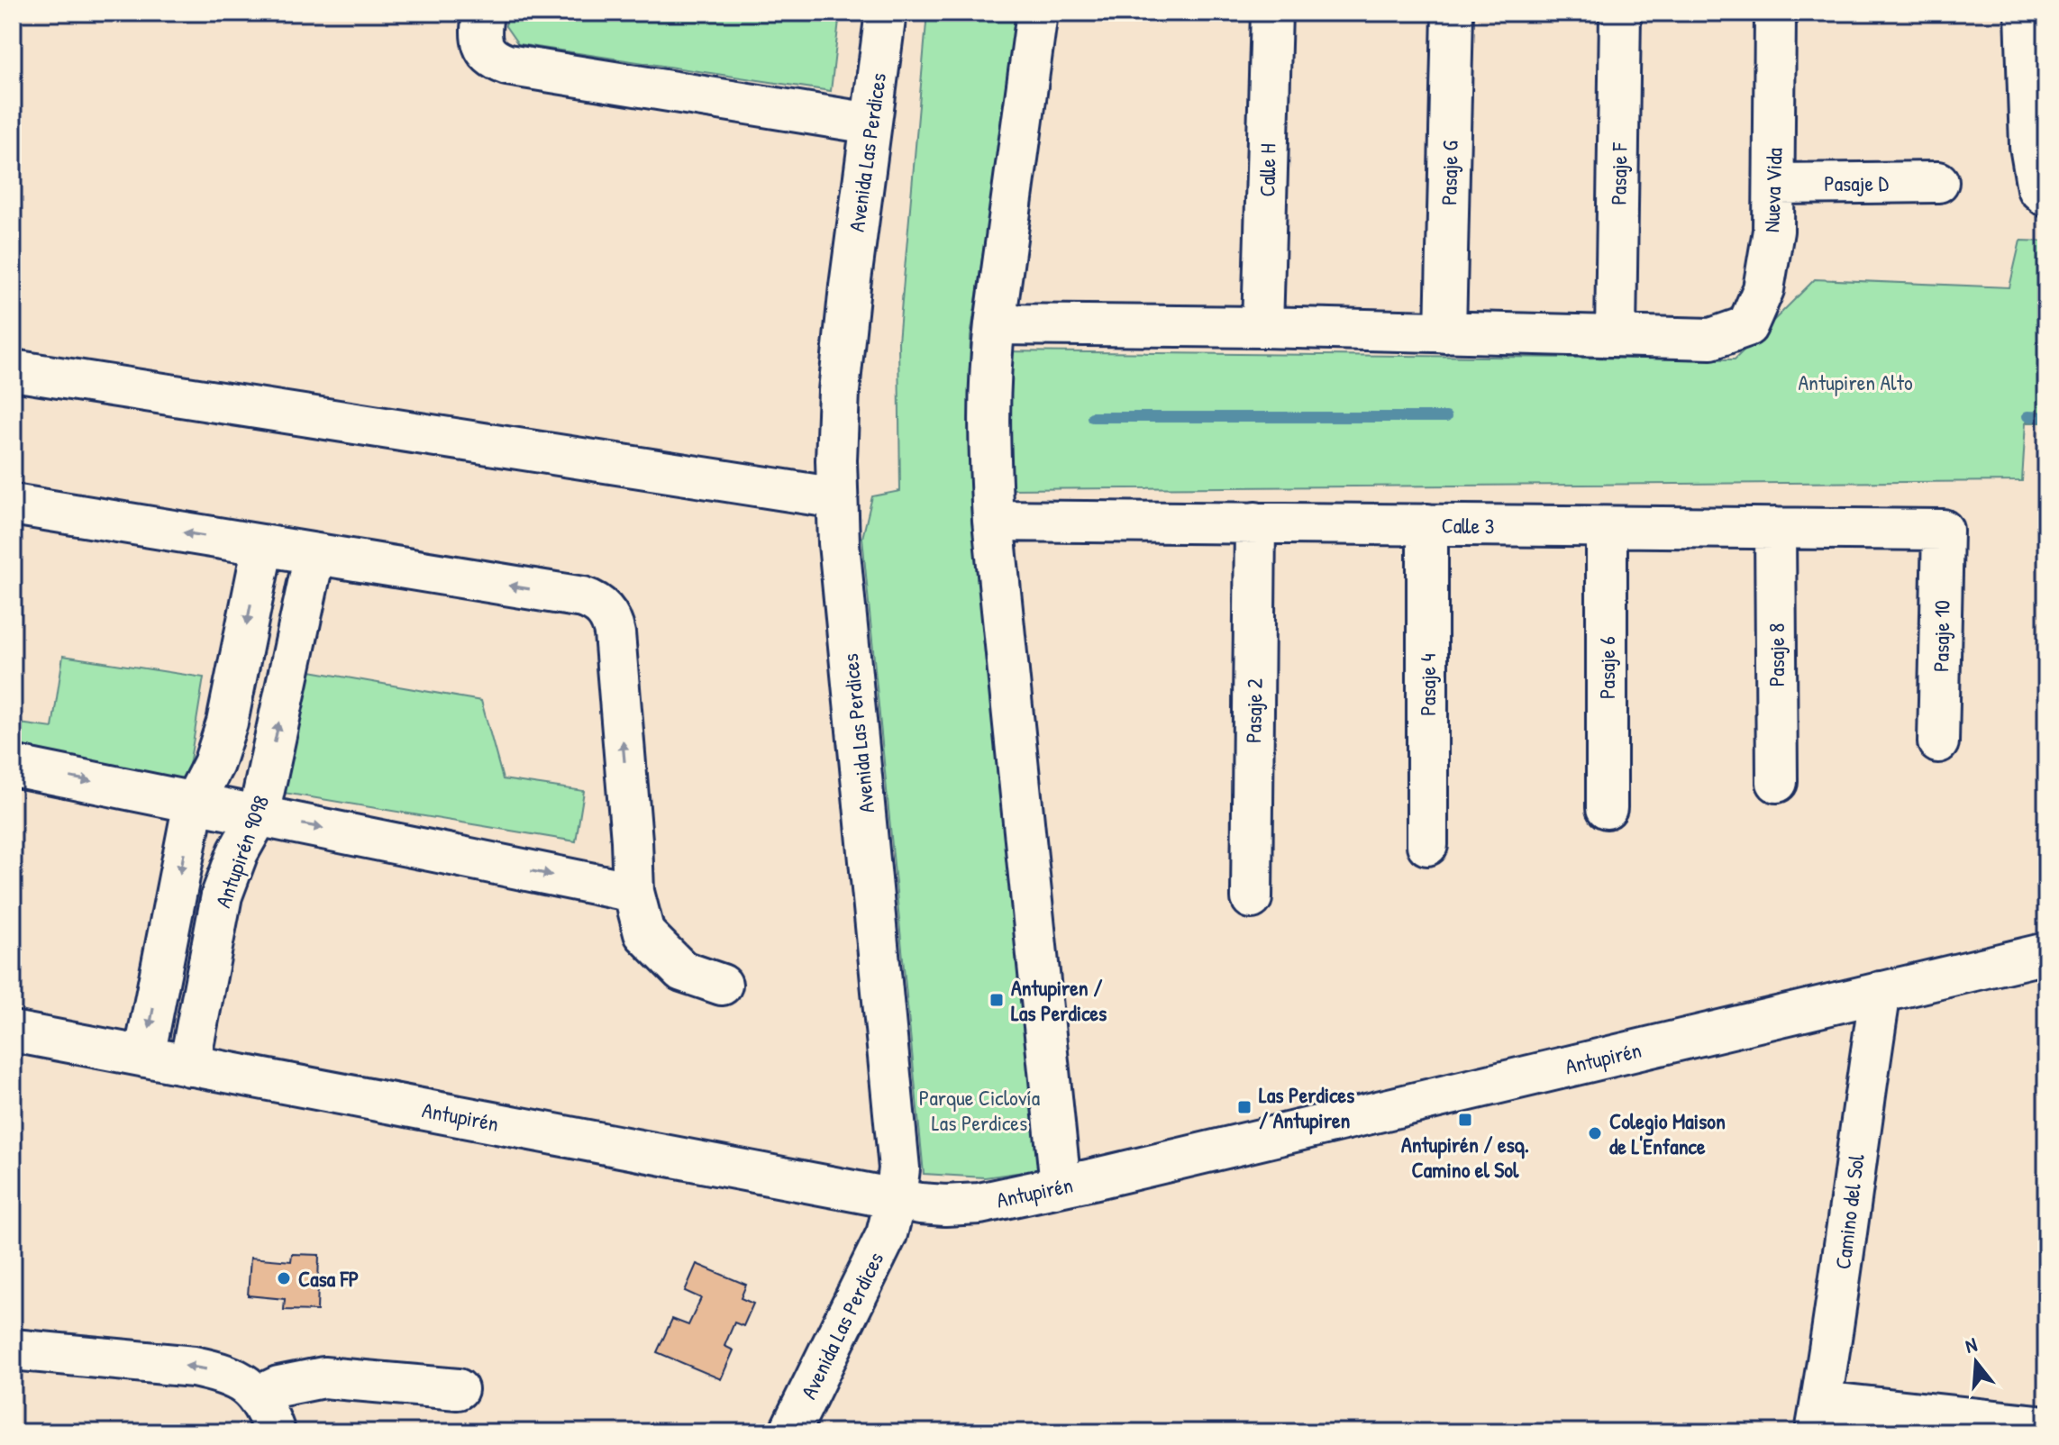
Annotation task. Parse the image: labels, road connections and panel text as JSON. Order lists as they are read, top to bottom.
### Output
{
  "streets": {
    "street": [
      "Avenida Las Perdices",
      "Calle H",
      "Pasaje G",
      "Pasaje F",
      "Pasaje D",
      "Nueva Vida",
      "Calle 3",
      "Pasaje 10",
      "Pasaje 8",
      "Pasaje 6",
      "Pasaje 4",
      "Pasaje 2",
      "Antupirén 9098",
      "Antupirén",
      "Camino del Sol"
    ]
  },
  "crossings": [
    ["Avenida Las Perdices", "Antupirén"],
    ["Pasaje F", "Nueva Vida"],
    ["Pasaje D", "Nueva Vida"],
    ["Calle 3", "Pasaje 10"],
    ["Calle 3", "Pasaje 8"],
    ["Calle 3", "Pasaje 6"],
    ["Calle 3", "Pasaje 4"],
    ["Calle 3", "Pasaje 2"],
    ["Antupirén 9098", "Antupirén"],
    ["Antupirén", "Camino del Sol"]
  ],
  "parks": ["Antupiren Alto", "Parque Ciclovía Las Perdices"],
  "places": {
    "transit": ["Antupiren / Las Perdices", "Las Perdices / Antupiren", "Antupirén / esq. Camino el Sol"],
    "other": ["Colegio Maison de L'Enfance", "Casa FP"]
  },
  "north": "top"
}
